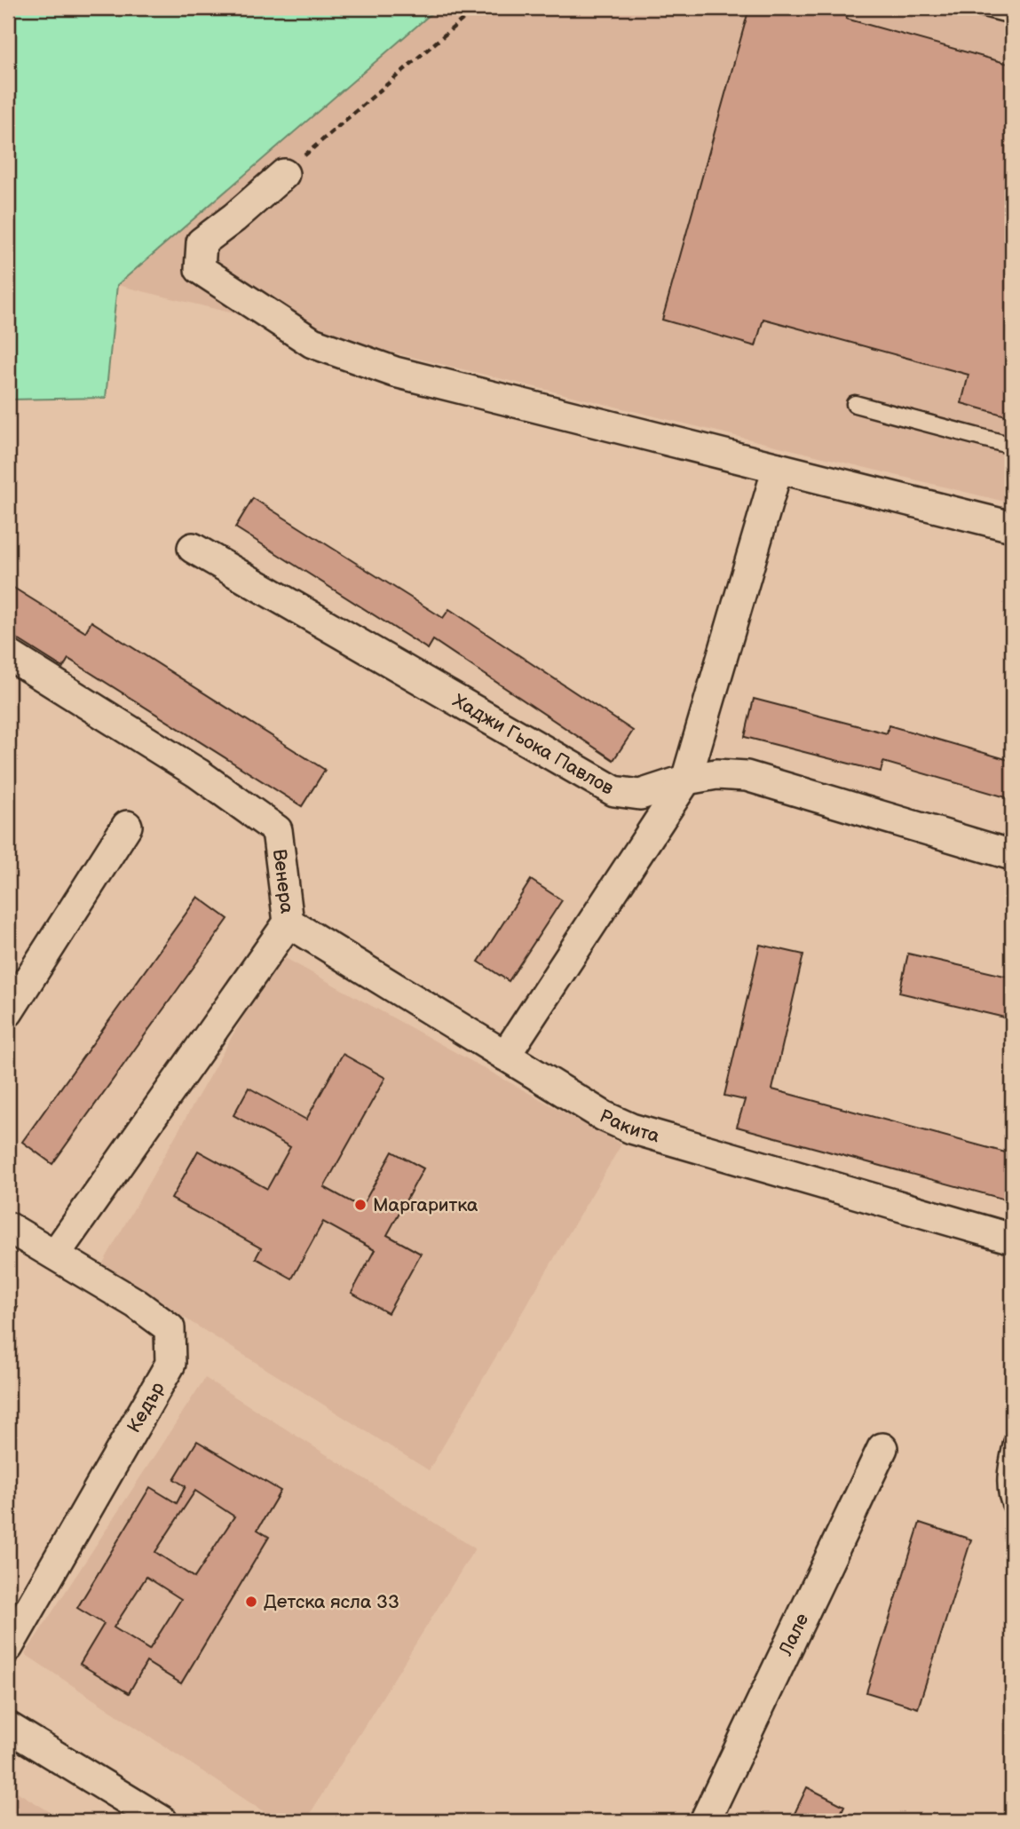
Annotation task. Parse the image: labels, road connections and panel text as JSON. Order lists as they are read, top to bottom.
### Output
{
  "streets": {
    "street": [
      "Хаджи Гьока Павлов",
      "Венера",
      "Ракита",
      "Кедър",
      "Лале"
    ]
  },
  "crossings": [
    ["Венера", "Ракита"],
    ["Венера", "Кедър"]
  ],
  "places": ["Маргаритка", "Детска ясла 33"]
}
